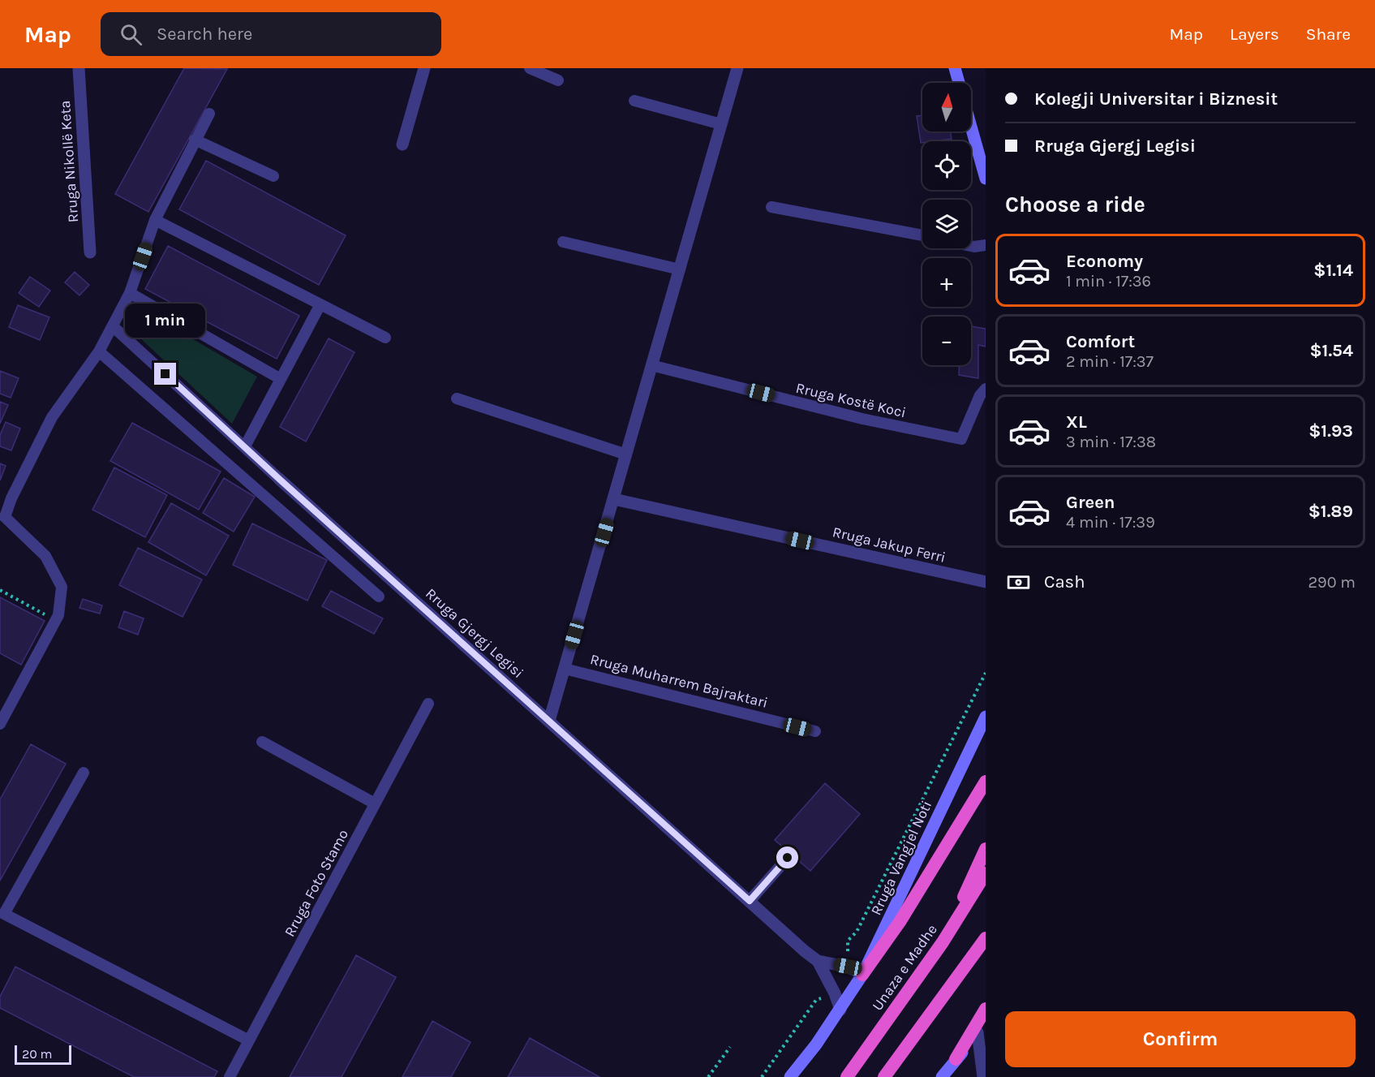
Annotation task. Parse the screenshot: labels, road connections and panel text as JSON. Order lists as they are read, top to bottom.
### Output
{
  "streets": {
    "highway": ["Unaza e Madhe"],
    "main road": ["Rruga Vangjel Noti"],
    "street": ["Rruga Nikollë Keta", "Rruga Jakup Ferri", "Rruga Gjergj Legisi"],
    "lane": ["Rruga Kostë Koci", "Rruga Muharrem Bajraktari", "Rruga Foto Stamo"]
  },
  "crossings": [
    ["Rruga Gjergj Legisi", "Rruga Vangjel Noti"]
  ],
  "scale_bar": "20 m",
  "north": "top",
  "page": {
    "header": "Map",
    "search": "Search here",
    "nav": ["Map", "Layers", "Share"],
    "banner": ["Kolegji Universitar i Biznesit", "Rruga Gjergj Legisi"],
    "map_buttons": ["+", "−"],
    "heading": "Choose a ride",
    "list": [
      {
        "name": "Economy",
        "note": "1 min · 17:36",
        "value": "$1.14"
      },
      {
        "name": "Comfort",
        "note": "2 min · 17:37",
        "value": "$1.54"
      },
      {
        "name": "XL",
        "note": "3 min · 17:38",
        "value": "$1.93"
      },
      {
        "name": "Green",
        "note": "4 min · 17:39",
        "value": "$1.89"
      }
    ],
    "bubble": "1 min",
    "pay": ["Cash", "290 m"],
    "buttons": "Confirm",
    "scale": "20 m"
  }
}
